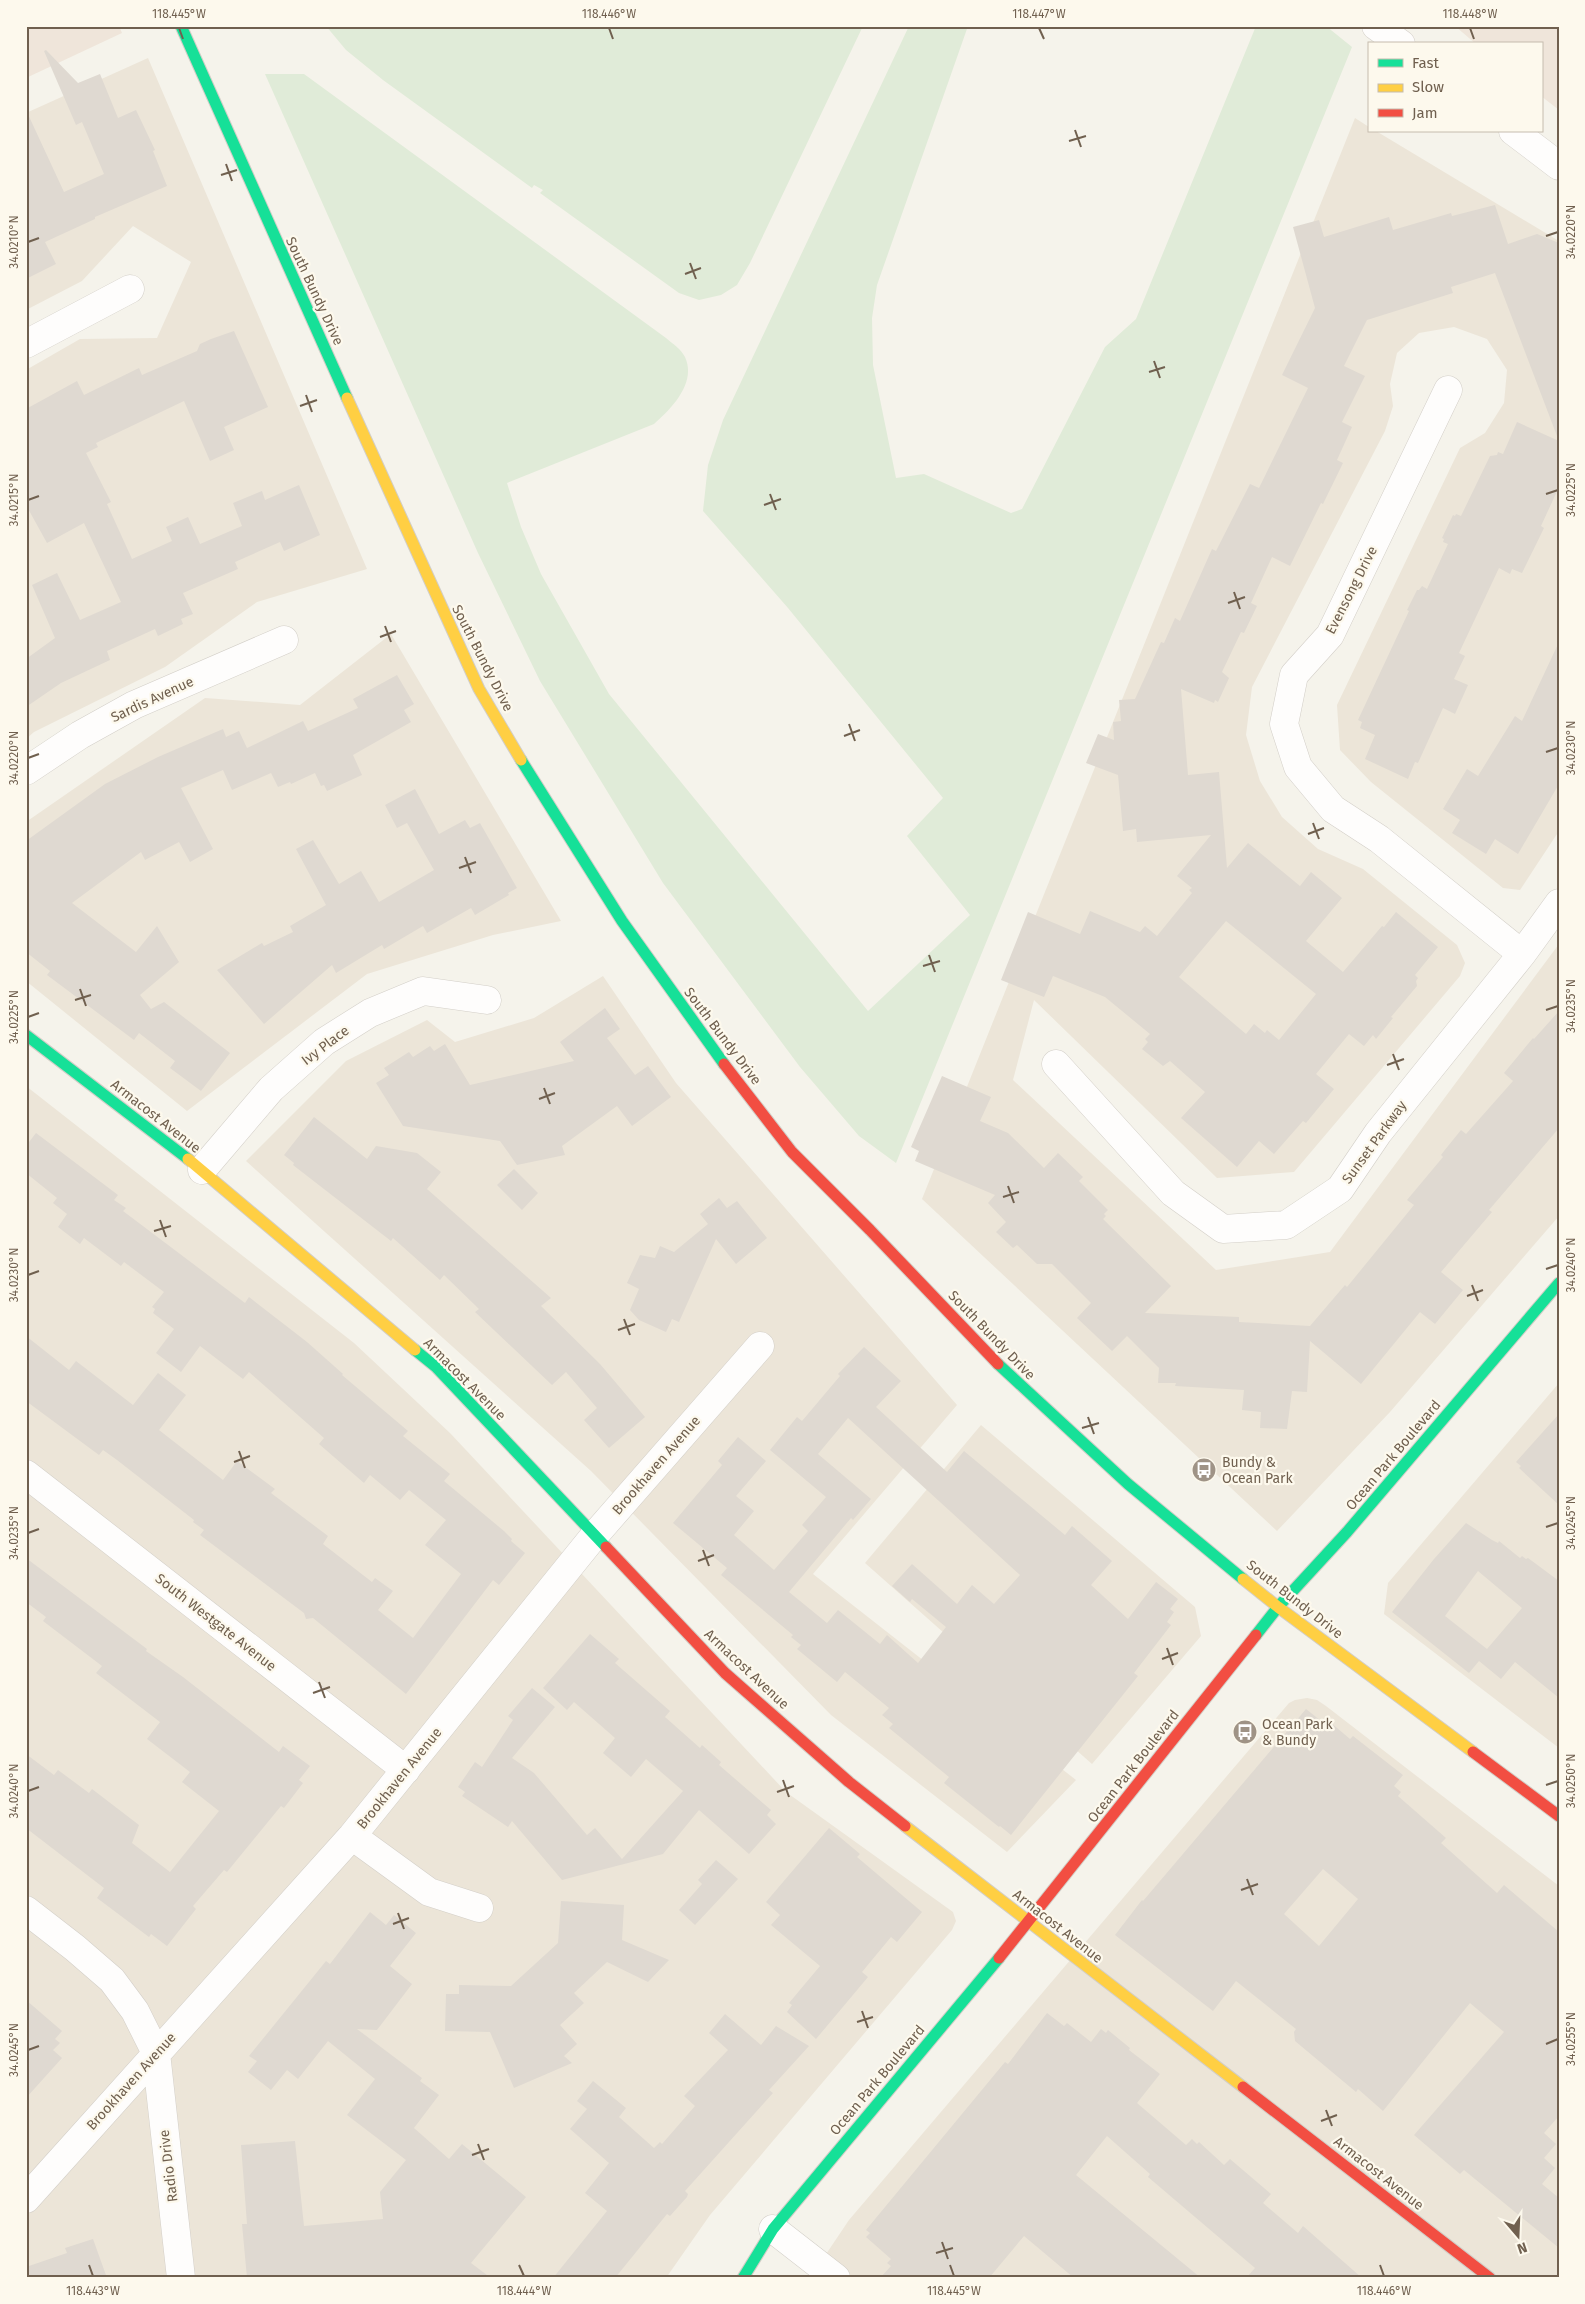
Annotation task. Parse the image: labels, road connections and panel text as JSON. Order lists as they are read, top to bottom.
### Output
{
  "streets": {
    "main road": ["South Bundy Drive", "Armacost Avenue", "Ocean Park Boulevard"],
    "street": [
      "Evensong Drive",
      "Sardis Avenue",
      "Ivy Place",
      "Sunset Parkway",
      "Brookhaven Avenue",
      "South Westgate Avenue",
      "Radio Drive"
    ]
  },
  "crossings": [
    ["South Bundy Drive", "Ocean Park Boulevard"],
    ["Evensong Drive", "Sunset Parkway"],
    ["Ivy Place", "Armacost Avenue"],
    ["Armacost Avenue", "Ocean Park Boulevard"],
    ["Armacost Avenue", "Brookhaven Avenue"],
    ["Brookhaven Avenue", "South Westgate Avenue"],
    ["Brookhaven Avenue", "Radio Drive"]
  ],
  "places": {
    "bus stop": ["Bundy & Ocean Park", "Ocean Park & Bundy"]
  },
  "legend": ["Fast", "Slow", "Jam"],
  "north": "bottom",
  "coordinates": [
    "118.445°W",
    "118.446°W",
    "118.447°W",
    "118.448°W",
    "34.0220°N",
    "34.0210°N",
    "34.0225°N",
    "34.0215°N",
    "34.0230°N",
    "34.0235°N",
    "34.0240°N",
    "34.0245°N",
    "34.0250°N",
    "34.0255°N",
    "118.443°W",
    "118.444°W"
  ]
}
